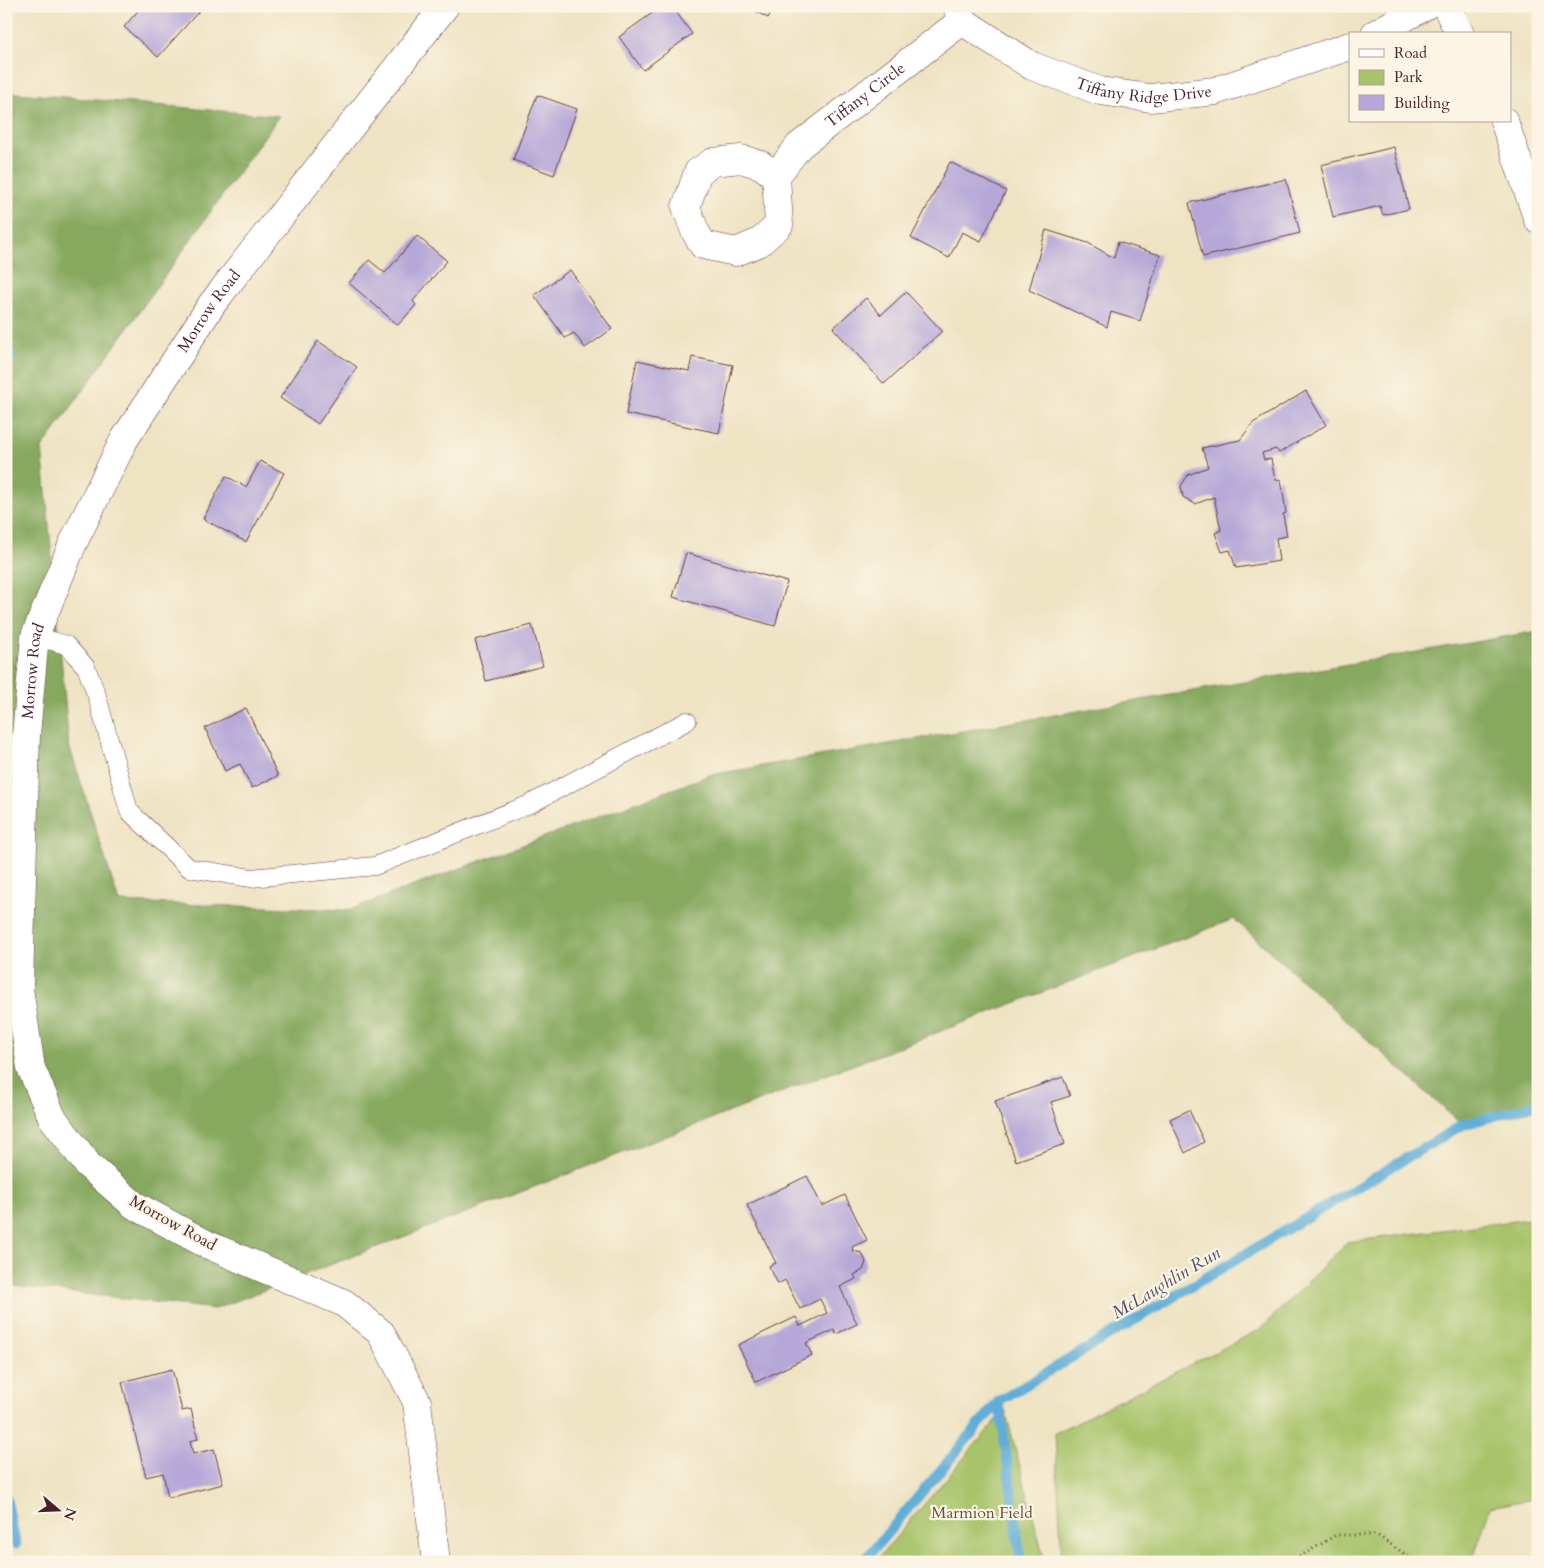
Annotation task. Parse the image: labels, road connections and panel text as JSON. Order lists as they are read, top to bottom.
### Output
{
  "streets": {
    "street": ["Tiffany Ridge Drive", "Tiffany Circle", "Morrow Road"]
  },
  "crossings": [
    ["Tiffany Ridge Drive", "Tiffany Circle"]
  ],
  "water": ["McLaughlin Run"],
  "parks": ["Marmion Field"],
  "legend": ["Road", "Park", "Building"],
  "north": "right"
}
